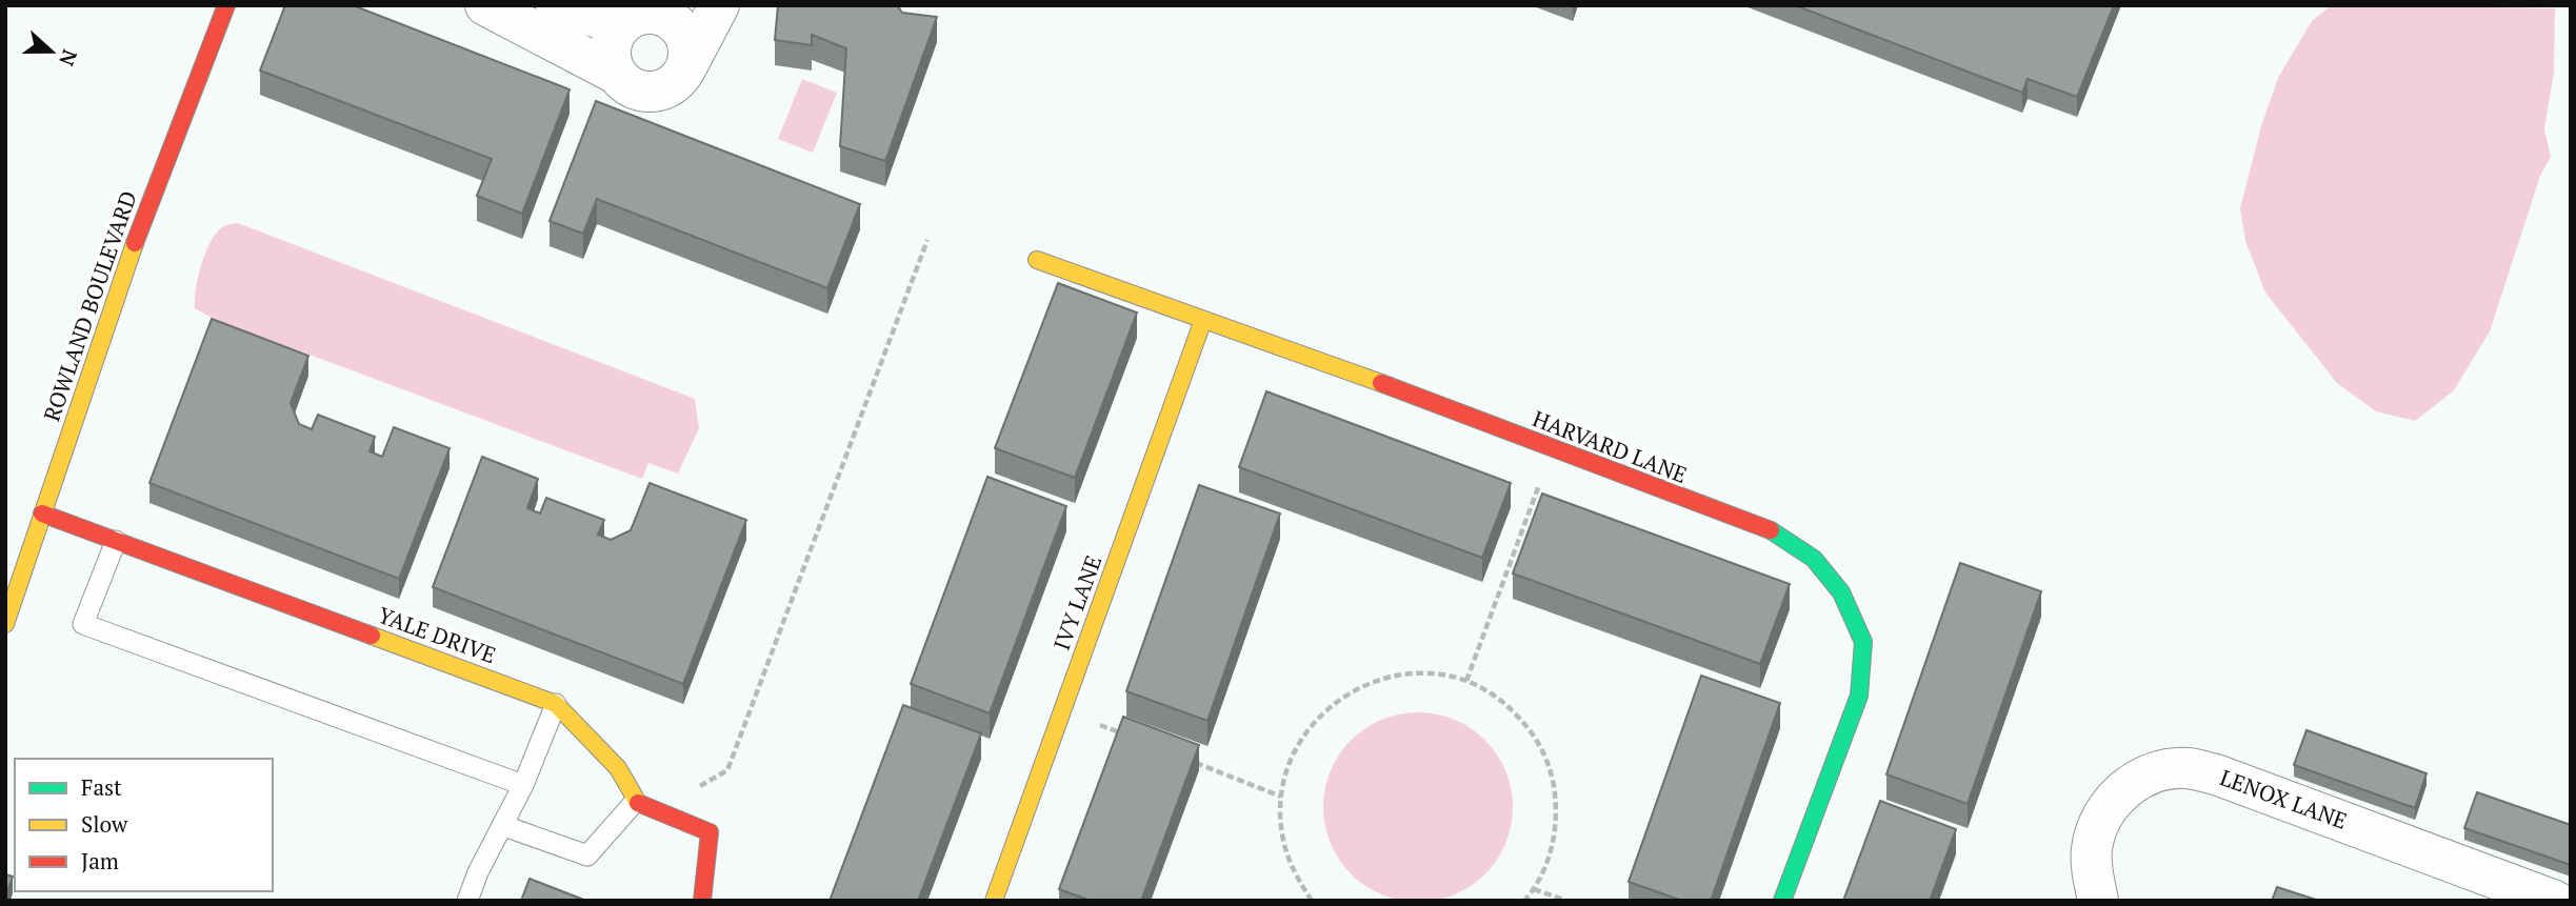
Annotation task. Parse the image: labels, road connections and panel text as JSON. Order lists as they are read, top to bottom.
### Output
{
  "streets": {
    "street": [
      "ROWLAND BOULEVARD",
      "HARVARD LANE",
      "IVY LANE",
      "YALE DRIVE",
      "LENOX LANE"
    ]
  },
  "crossings": [
    ["ROWLAND BOULEVARD", "YALE DRIVE"],
    ["HARVARD LANE", "IVY LANE"]
  ],
  "legend": ["Fast", "Slow", "Jam"],
  "north": "right"
}
